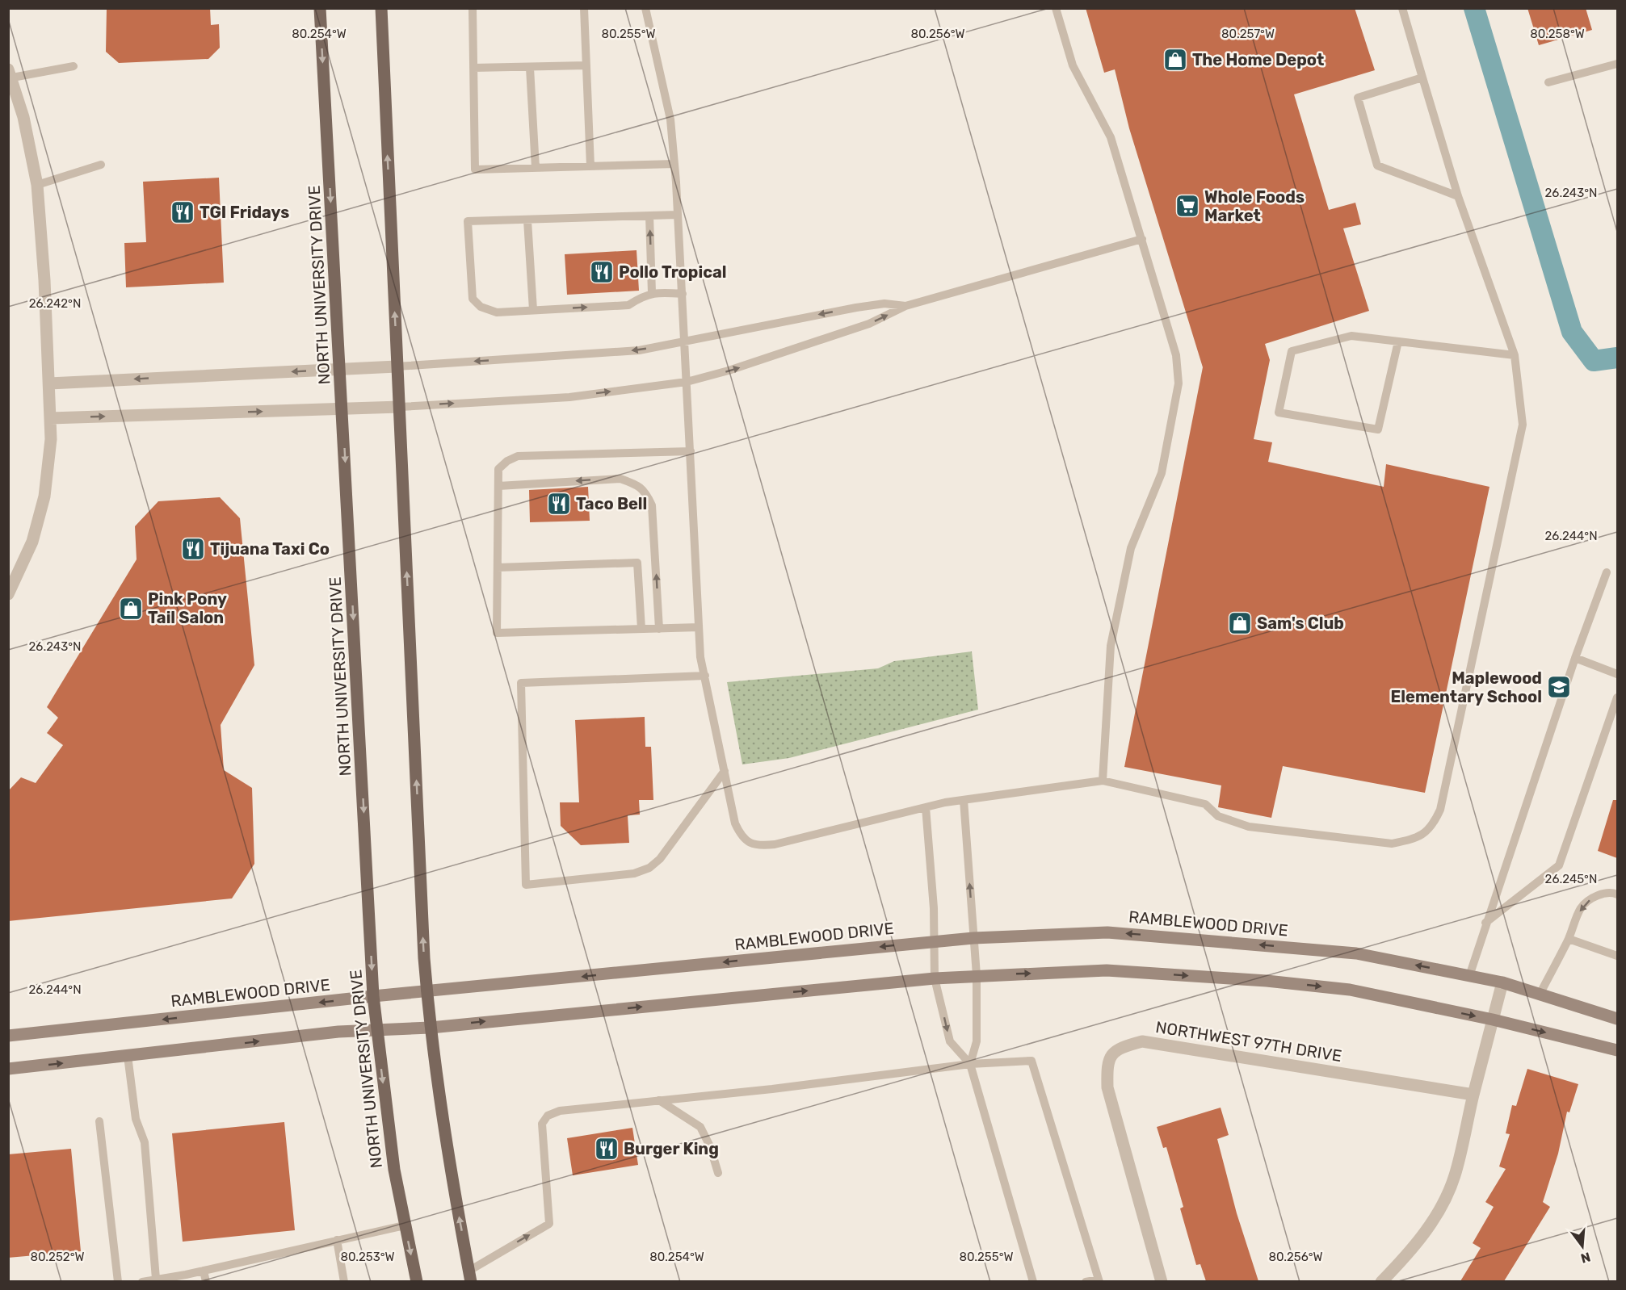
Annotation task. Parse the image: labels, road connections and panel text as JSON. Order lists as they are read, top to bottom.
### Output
{
  "streets": {
    "main road": ["NORTH UNIVERSITY DRIVE"],
    "street": ["RAMBLEWOOD DRIVE", "NORTHWEST 97TH DRIVE"]
  },
  "crossings": [
    ["NORTH UNIVERSITY DRIVE", "RAMBLEWOOD DRIVE"]
  ],
  "places": {
    "shop": ["The Home Depot", "Pink Pony Tail Salon", "Sam's Club"],
    "supermarket": ["Whole Foods Market"],
    "restaurant": [
      "TGI Fridays",
      "Pollo Tropical",
      "Taco Bell",
      "Tijuana Taxi Co",
      "Burger King"
    ],
    "school or university": ["Maplewood Elementary School"]
  },
  "north": "bottom",
  "coordinates": [
    "80.254°W",
    "80.255°W",
    "80.256°W",
    "80.257°W",
    "80.258°W",
    "26.243°N",
    "26.242°N",
    "26.244°N",
    "26.245°N",
    "80.252°W",
    "80.253°W"
  ]
}
